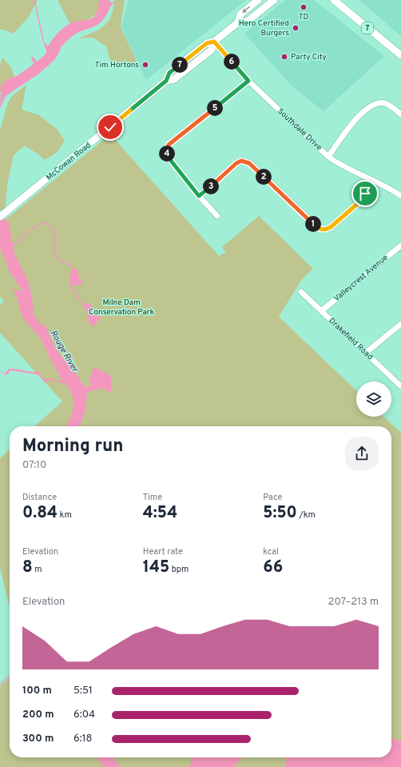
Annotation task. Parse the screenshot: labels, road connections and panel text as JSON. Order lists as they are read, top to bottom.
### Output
{
  "streets": {
    "main road": ["7", "McCowan Road"],
    "street": ["Southdale Drive", "Valleycrest Avenue", "Drakefield Road"]
  },
  "crossings": [
    ["Southdale Drive", "McCowan Road"],
    ["Valleycrest Avenue", "Drakefield Road"]
  ],
  "water": ["Rouge River"],
  "parks": ["Milne Dam Conservation Park"],
  "places": [
    "TD",
    "Hero Certified Burgers",
    "Party City",
    "Tim Hortons"
  ],
  "page": {
    "pins": [
      "6",
      "7",
      "5",
      "4",
      "2",
      "3",
      "1"
    ],
    "heading": ["Morning run", "07:10"],
    "stats": [
      ["Distance", "0.84 km"],
      ["Time", "4:54"],
      ["Pace", "5:50 /km"],
      ["Elevation", "8 m"],
      ["Heart rate", "145 bpm"],
      ["kcal", "66"]
    ],
    "chart": ["Elevation", "207–213 m"],
    "list": [
      {
        "name": "100 m",
        "note": "5:51"
      },
      {
        "name": "200 m",
        "note": "6:04"
      },
      {
        "name": "300 m",
        "note": "6:18"
      }
    ]
  }
}
